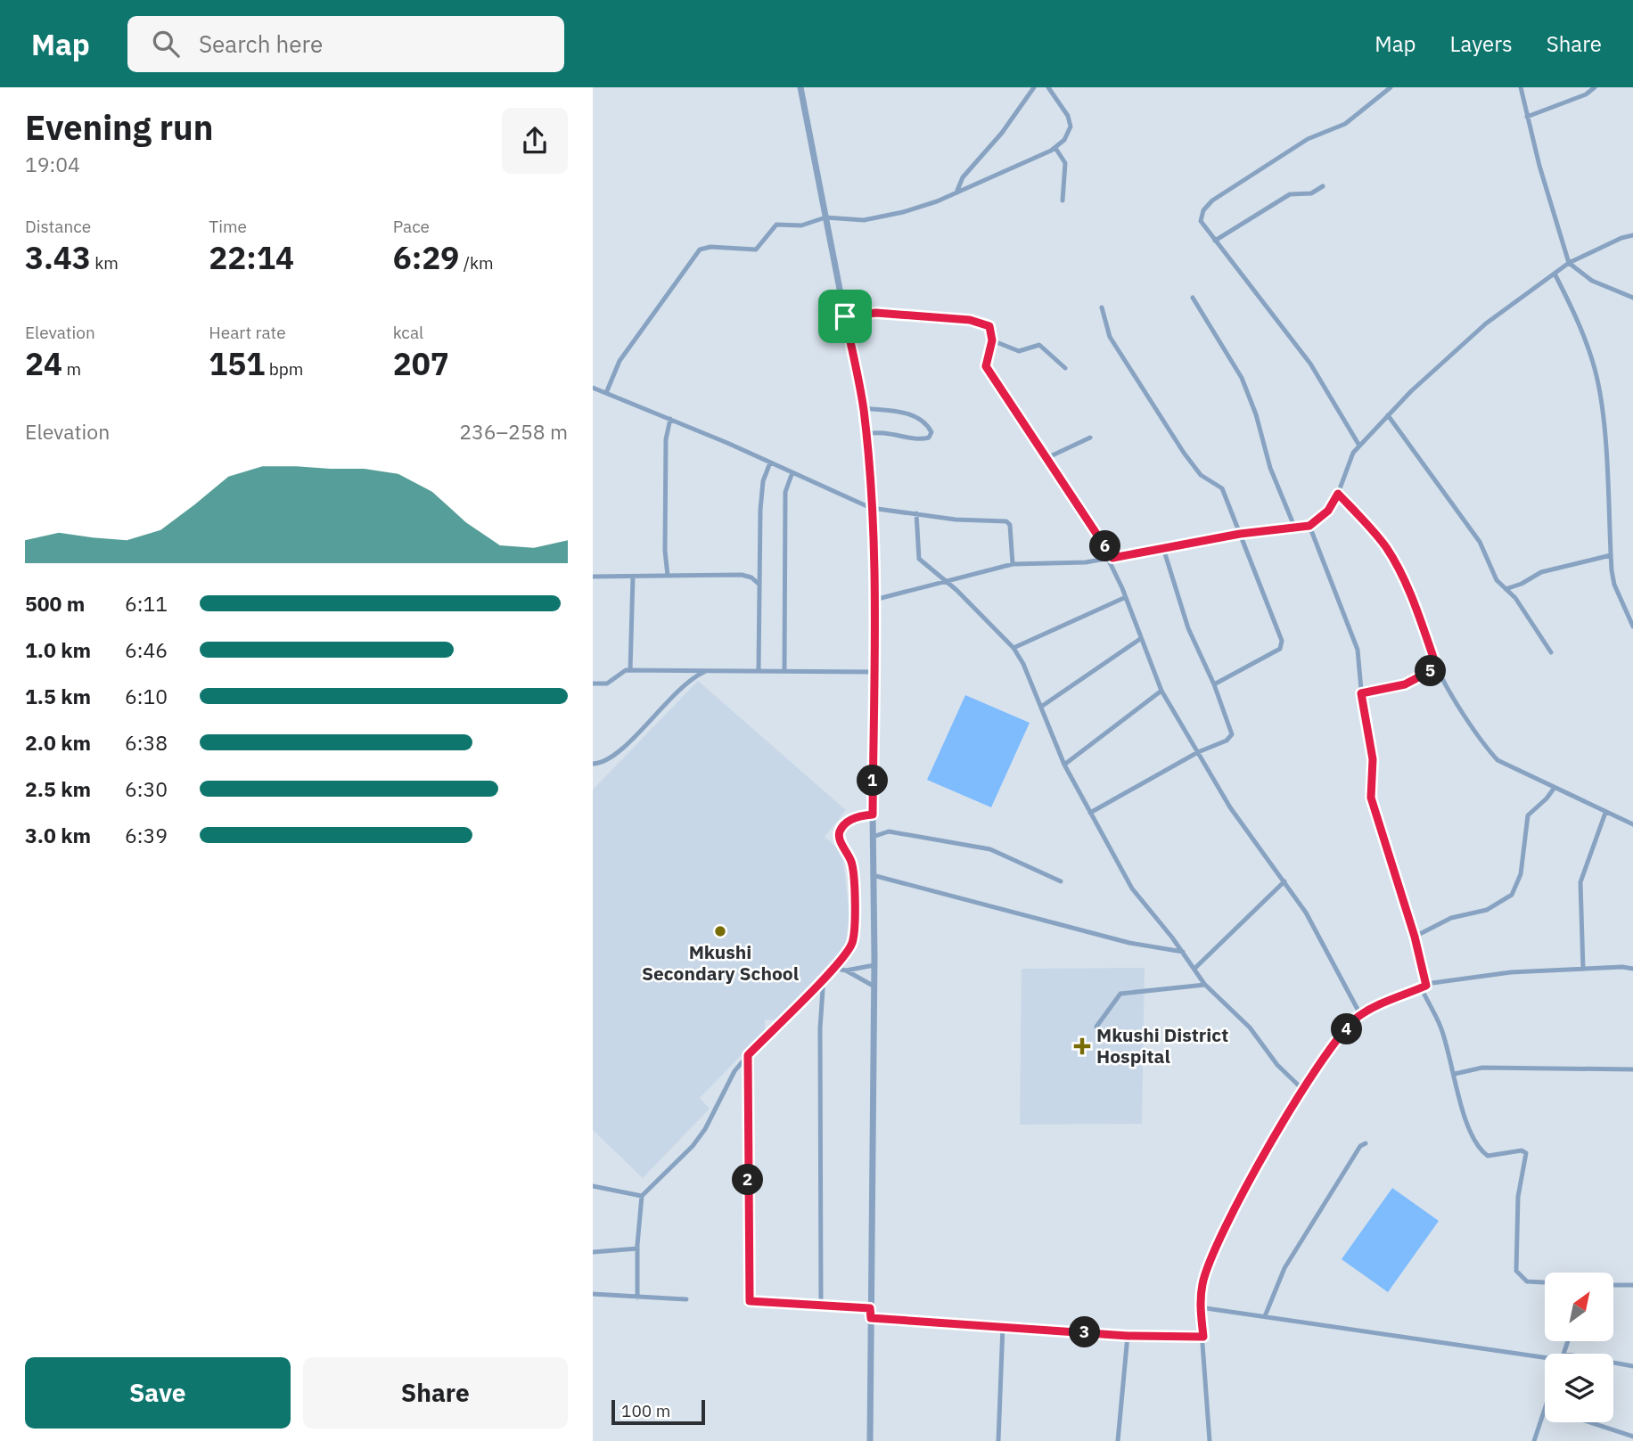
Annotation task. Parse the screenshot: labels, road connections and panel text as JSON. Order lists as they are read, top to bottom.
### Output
{
  "places": {
    "other": ["Mkushi Secondary School"],
    "health": ["Mkushi District Hospital"]
  },
  "scale_bar": "100 m",
  "north": "top right",
  "page": {
    "header": "Map",
    "search": "Search here",
    "nav": ["Map", "Layers", "Share"],
    "heading": ["Evening run", "19:04"],
    "stats": [
      ["Distance", "3.43 km"],
      ["Time", "22:14"],
      ["Pace", "6:29 /km"],
      ["Elevation", "24 m"],
      ["Heart rate", "151 bpm"],
      ["kcal", "207"]
    ],
    "chart": ["Elevation", "236–258 m"],
    "pins": [
      "6",
      "5",
      "1",
      "4",
      "2",
      "3"
    ],
    "list": [
      {
        "name": "500 m",
        "note": "6:11"
      },
      {
        "name": "1.0 km",
        "note": "6:46"
      },
      {
        "name": "1.5 km",
        "note": "6:10"
      },
      {
        "name": "2.0 km",
        "note": "6:38"
      },
      {
        "name": "2.5 km",
        "note": "6:30"
      },
      {
        "name": "3.0 km",
        "note": "6:39"
      }
    ],
    "buttons": ["Save", "Share"],
    "scale": "100 m"
  }
}
